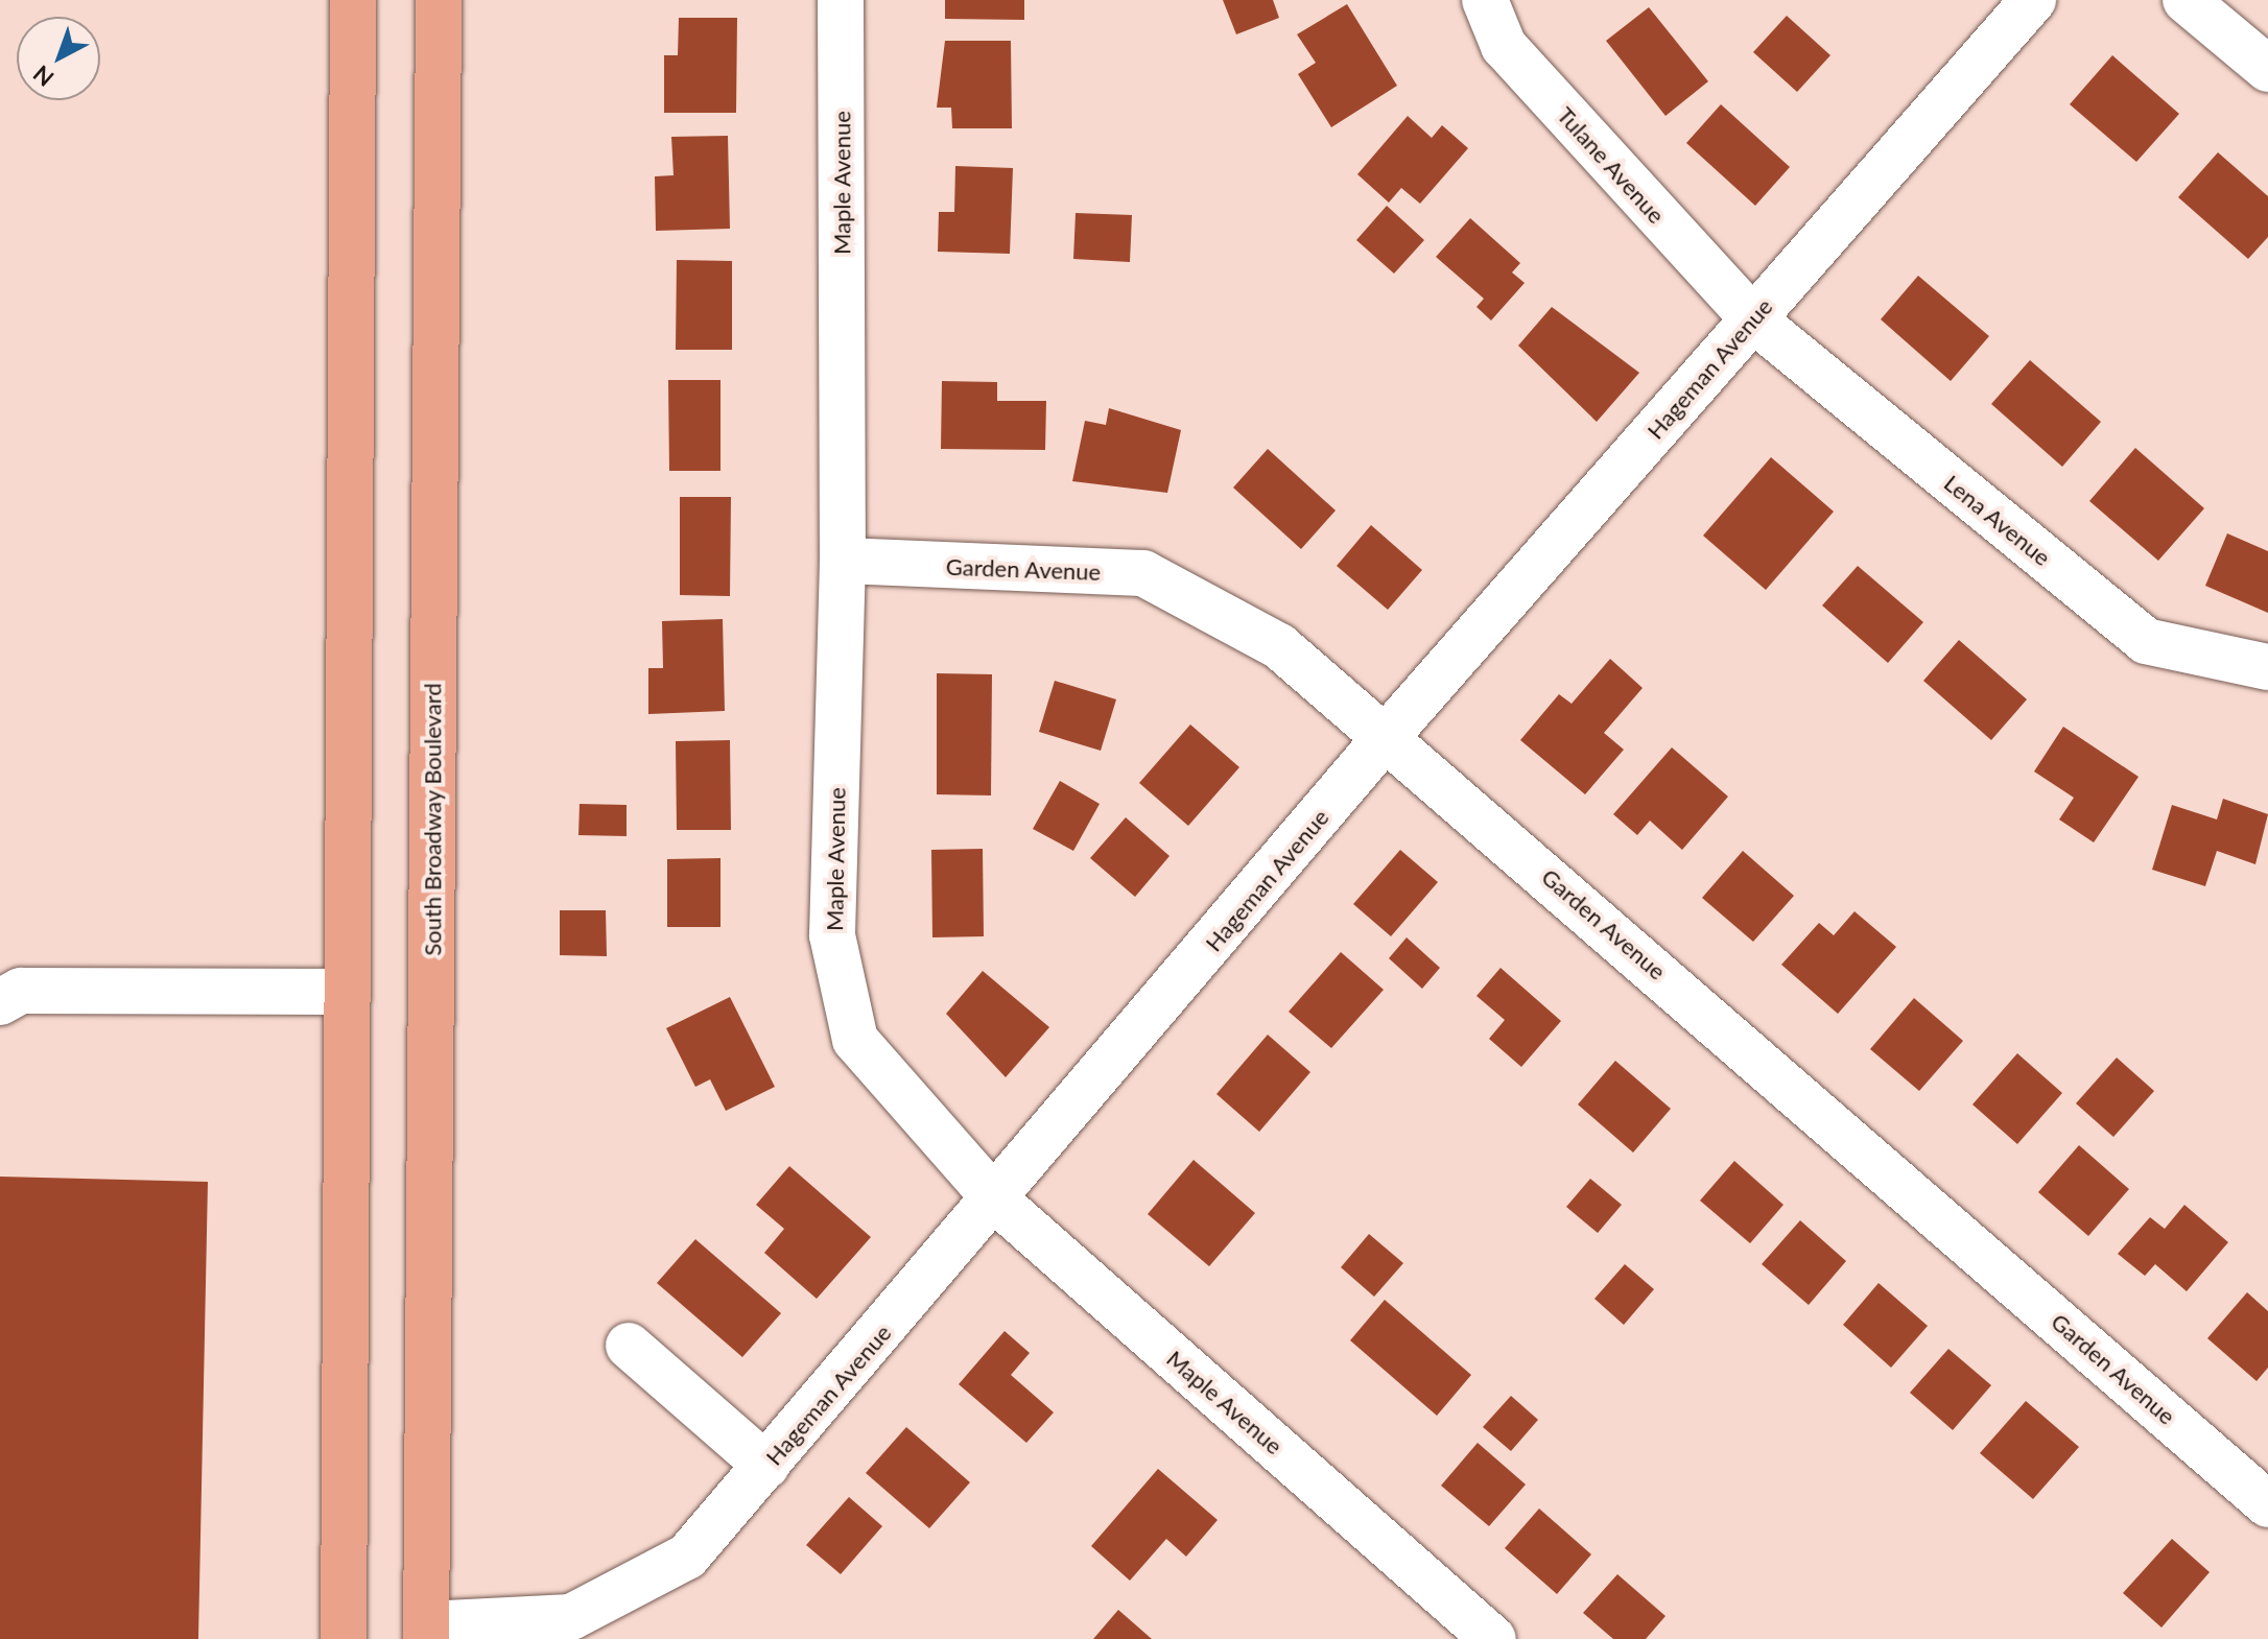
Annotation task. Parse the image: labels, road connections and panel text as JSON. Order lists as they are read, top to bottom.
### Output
{
  "streets": {
    "main road": ["South Broadway Boulevard"],
    "street": [
      "Tulane Avenue",
      "Maple Avenue",
      "Hageman Avenue",
      "Lena Avenue",
      "Garden Avenue"
    ]
  },
  "crossings": [
    ["Tulane Avenue", "Hageman Avenue"],
    ["Tulane Avenue", "Lena Avenue"],
    ["Maple Avenue", "Hageman Avenue"],
    ["Maple Avenue", "Garden Avenue"],
    ["Hageman Avenue", "Lena Avenue"],
    ["Hageman Avenue", "Garden Avenue"],
    ["Hageman Avenue", "South Broadway Boulevard"]
  ],
  "north": "bottom left"
}
